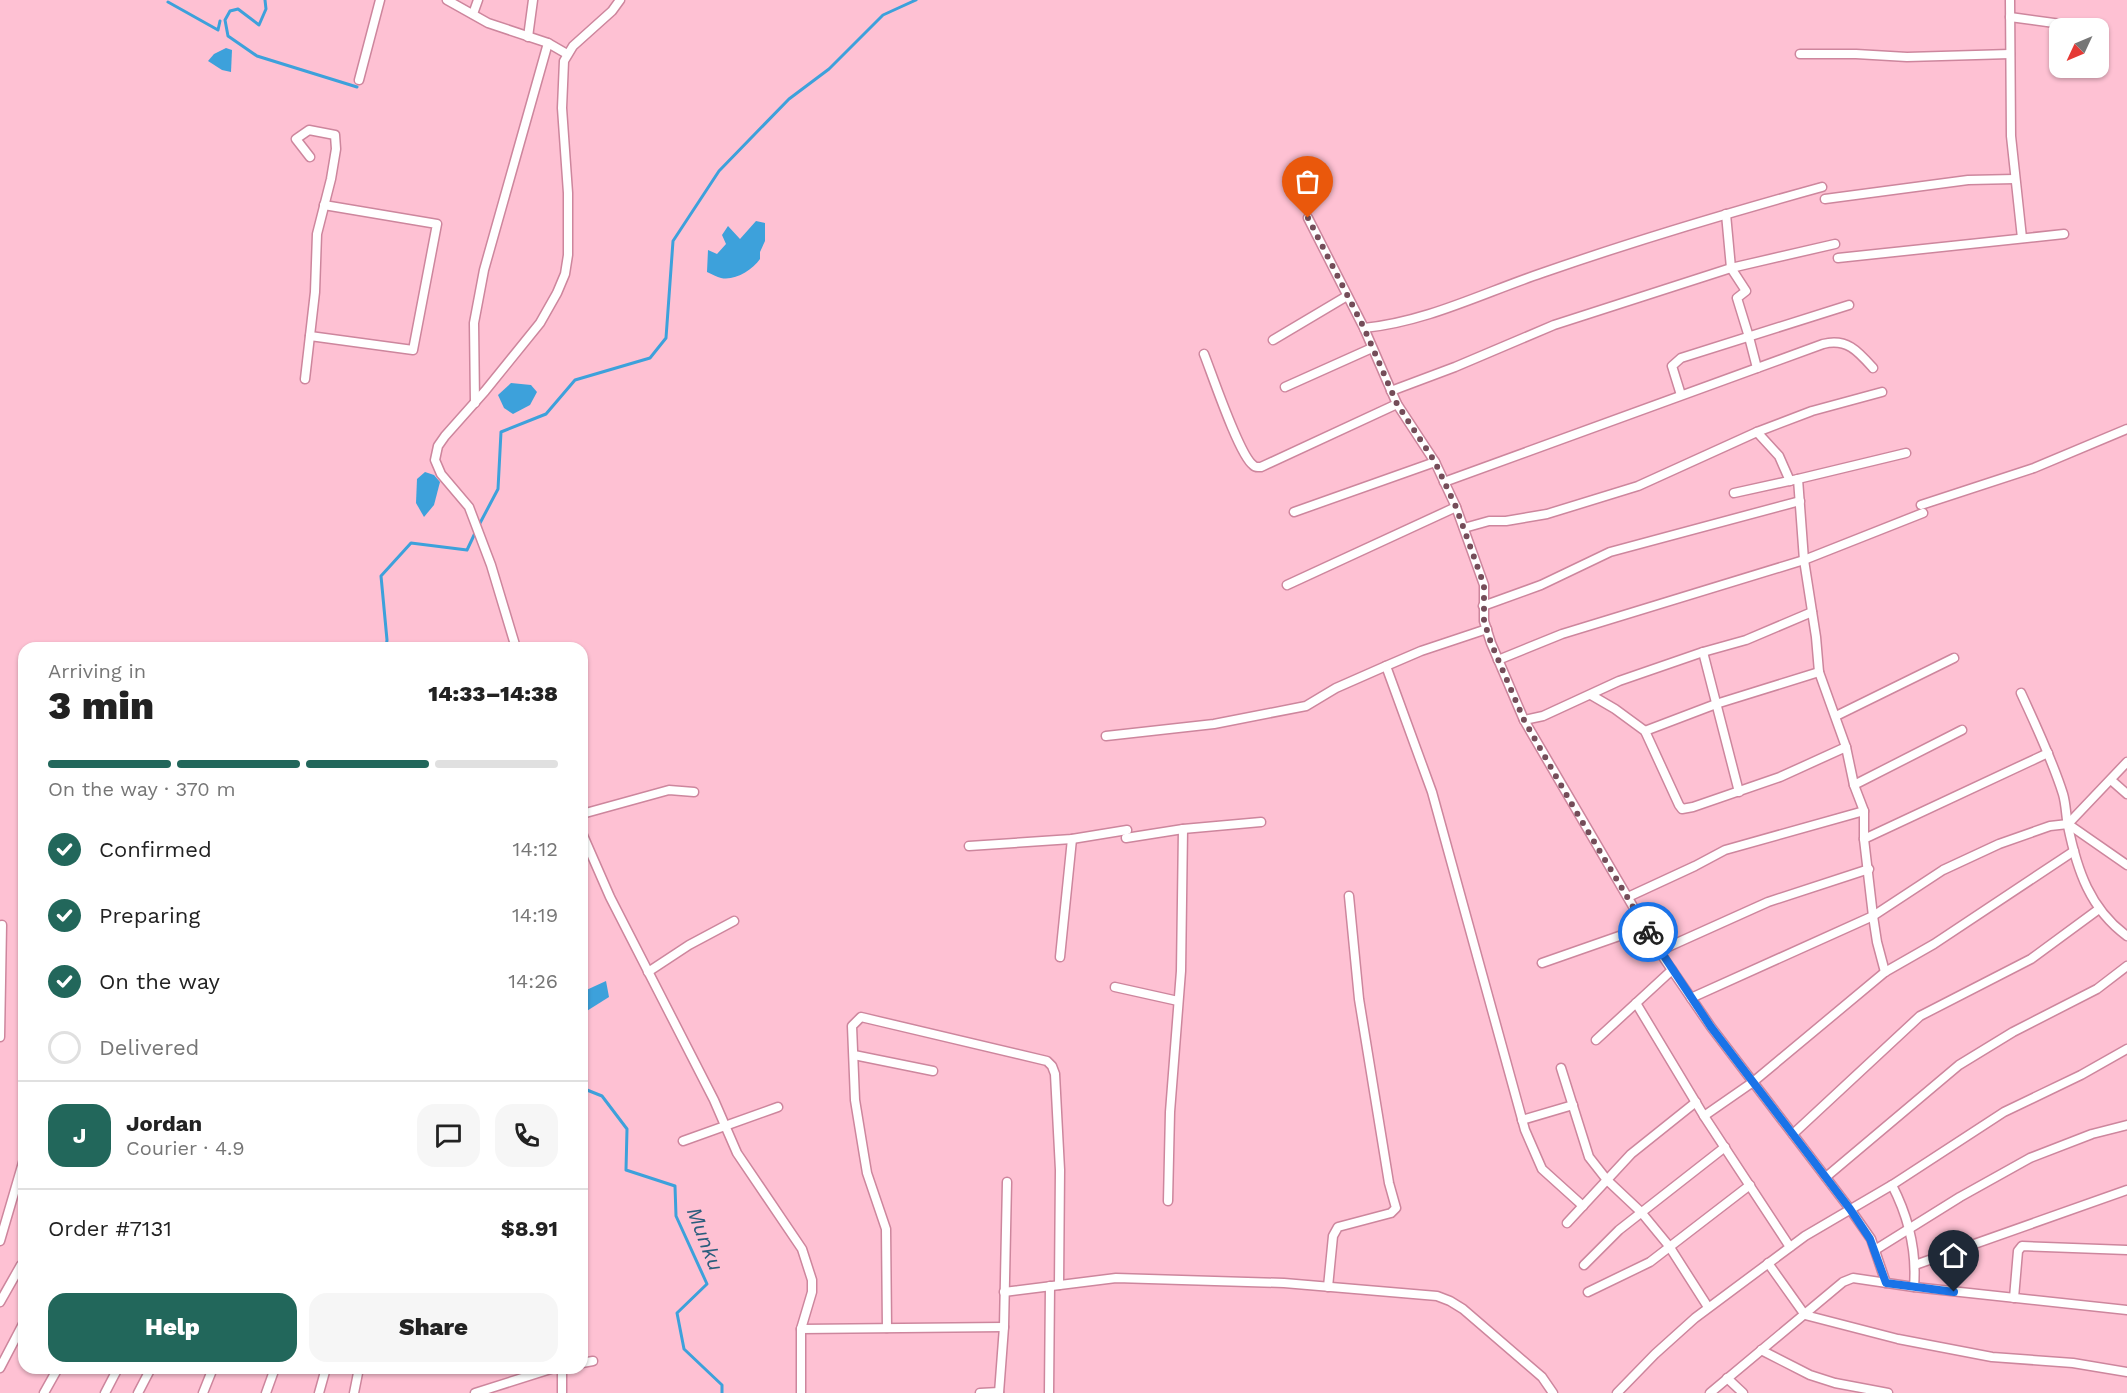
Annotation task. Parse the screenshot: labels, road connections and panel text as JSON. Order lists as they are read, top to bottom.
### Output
{
  "water": ["Munku"],
  "north": "bottom left",
  "page": {
    "heading": ["3 min", "Arriving in", "14:33–14:38"],
    "panel": [
      "Jordan",
      "Courier · 4.9",
      "Order #7131",
      "$8.91"
    ],
    "bar": "On the way · 370 m",
    "list": [
      ["Confirmed", "14:12"],
      ["Preparing", "14:19"],
      ["On the way", "14:26"],
      "Delivered"
    ],
    "round": "J",
    "buttons": ["Help", "Share"]
  }
}
